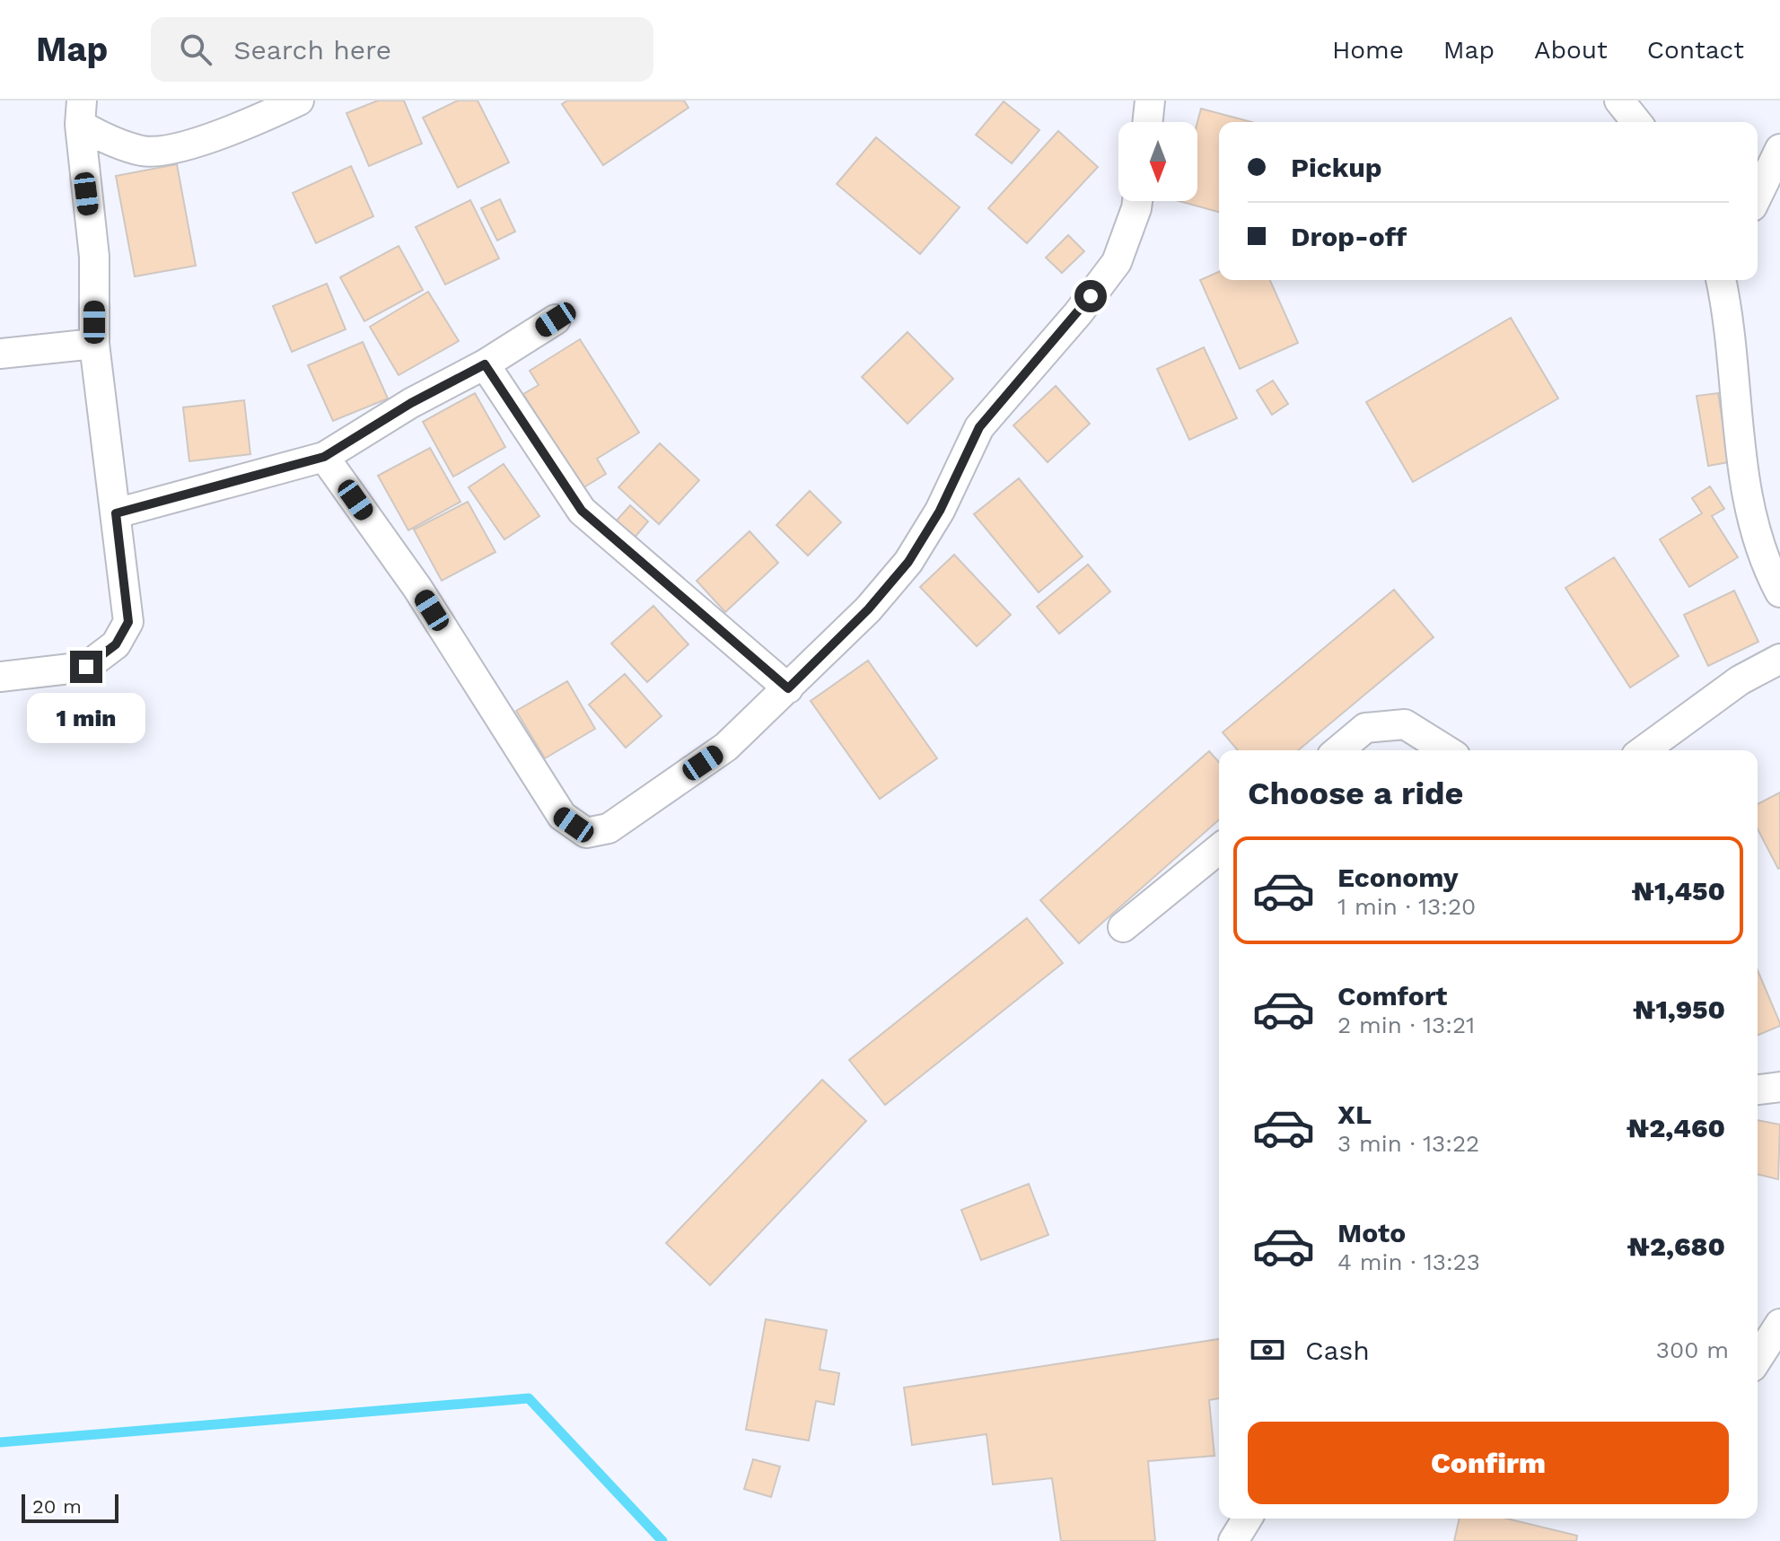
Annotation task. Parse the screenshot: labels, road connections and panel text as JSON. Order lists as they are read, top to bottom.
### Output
{
  "scale_bar": "20 m",
  "north": "bottom",
  "page": {
    "header": "Map",
    "search": "Search here",
    "nav": [
      "Home",
      "Map",
      "About",
      "Contact"
    ],
    "banner": ["Pickup", "Drop-off"],
    "bubble": "1 min",
    "heading": "Choose a ride",
    "list": [
      {
        "name": "Economy",
        "note": "1 min · 13:20",
        "value": "₦1,450"
      },
      {
        "name": "Comfort",
        "note": "2 min · 13:21",
        "value": "₦1,950"
      },
      {
        "name": "XL",
        "note": "3 min · 13:22",
        "value": "₦2,460"
      },
      {
        "name": "Moto",
        "note": "4 min · 13:23",
        "value": "₦2,680"
      }
    ],
    "pay": ["Cash", "300 m"],
    "buttons": "Confirm",
    "scale": "20 m"
  }
}
